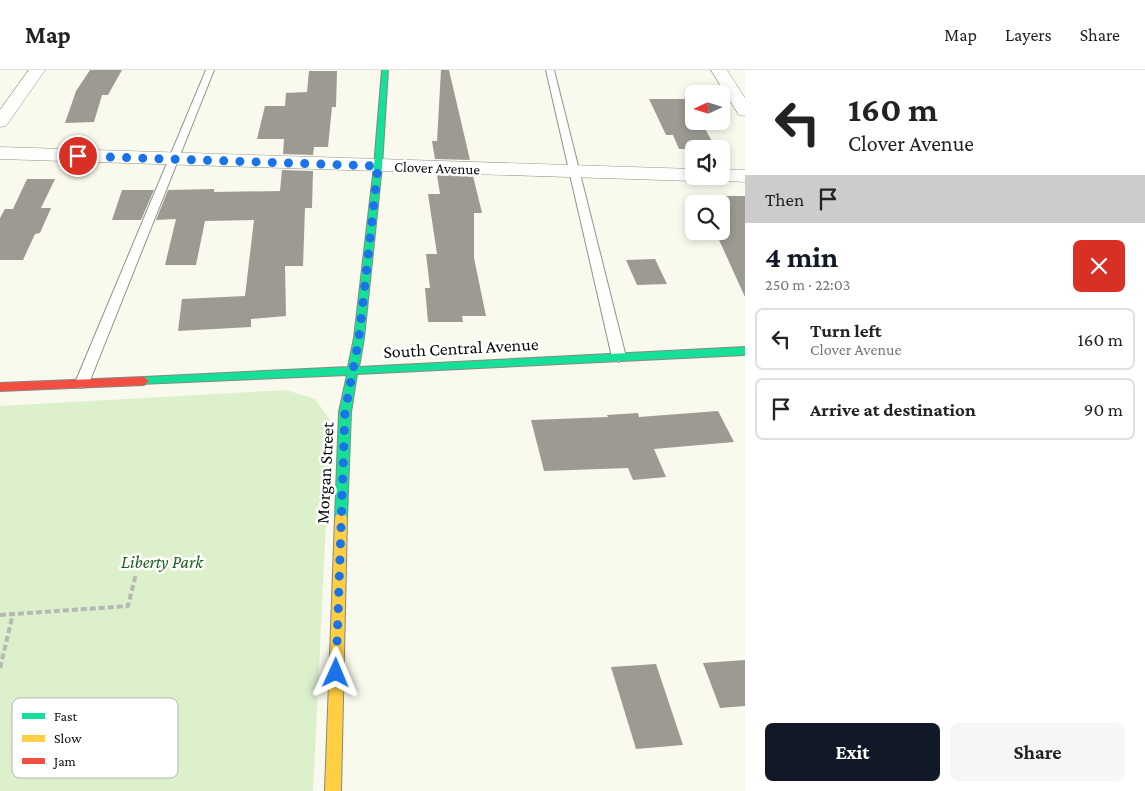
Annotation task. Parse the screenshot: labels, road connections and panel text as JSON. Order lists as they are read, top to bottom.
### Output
{
  "streets": {
    "main road": ["South Central Avenue", "Morgan Street"],
    "street": ["Clover Avenue"]
  },
  "crossings": [
    ["Clover Avenue", "Morgan Street"],
    ["South Central Avenue", "Morgan Street"]
  ],
  "parks": ["Liberty Park"],
  "legend": ["Fast", "Slow", "Jam"],
  "north": "left",
  "page": {
    "header": "Map",
    "nav": ["Map", "Layers", "Share"],
    "turn": ["160 m", "Clover Avenue"],
    "then": "Then",
    "heading": ["4 min", "250 m · 22:03"],
    "list": [
      {
        "name": "Turn left",
        "note": "Clover Avenue",
        "value": "160 m"
      },
      {
        "name": "Arrive at destination",
        "value": "90 m"
      }
    ],
    "buttons": ["Exit", "Share"]
  }
}
